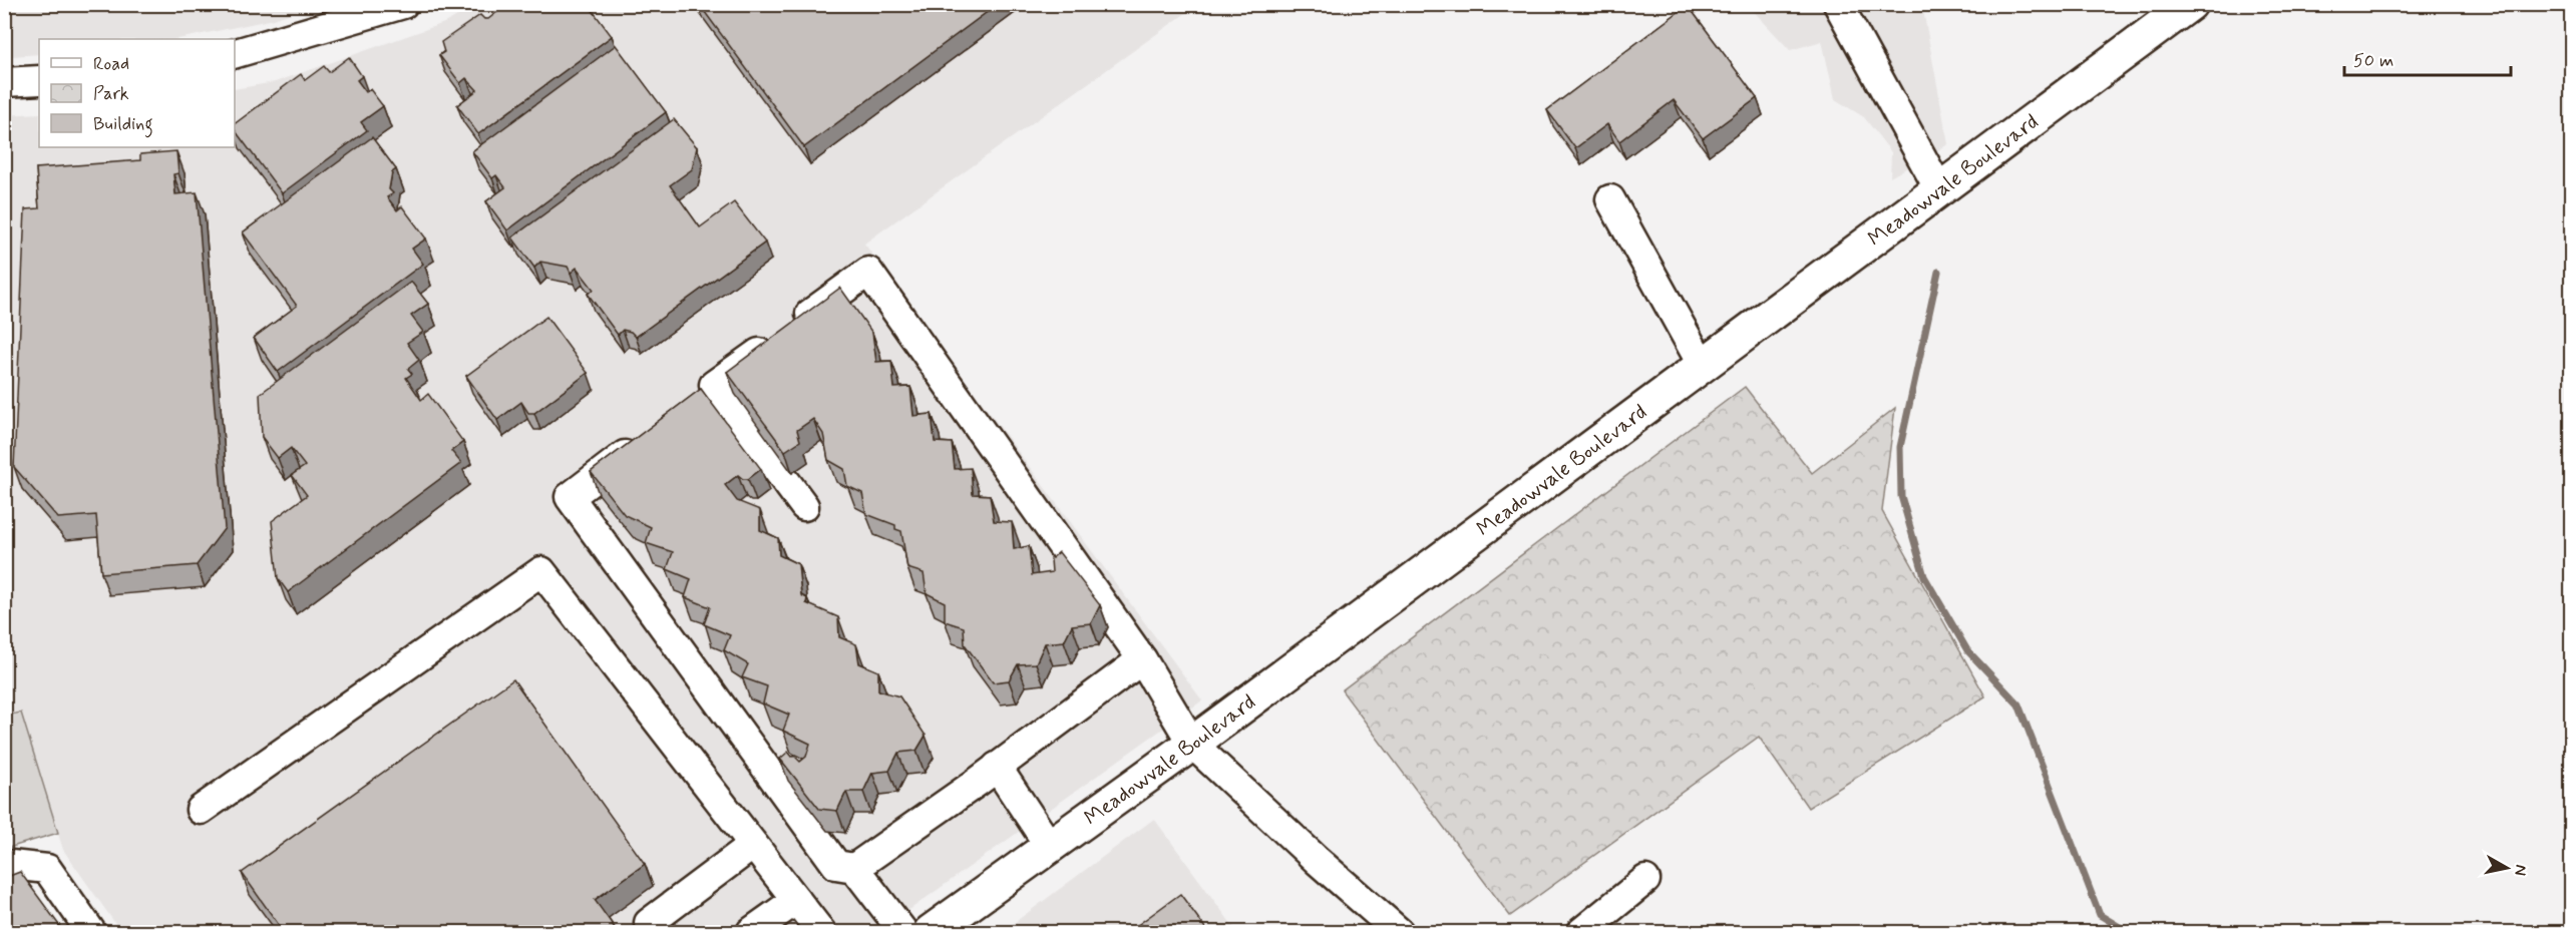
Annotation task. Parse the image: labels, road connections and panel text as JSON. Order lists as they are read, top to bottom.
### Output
{
  "streets": {
    "main road": ["Meadowvale Boulevard"]
  },
  "legend": ["Road", "Park", "Building"],
  "scale_bar": "50 m",
  "north": "right"
}
